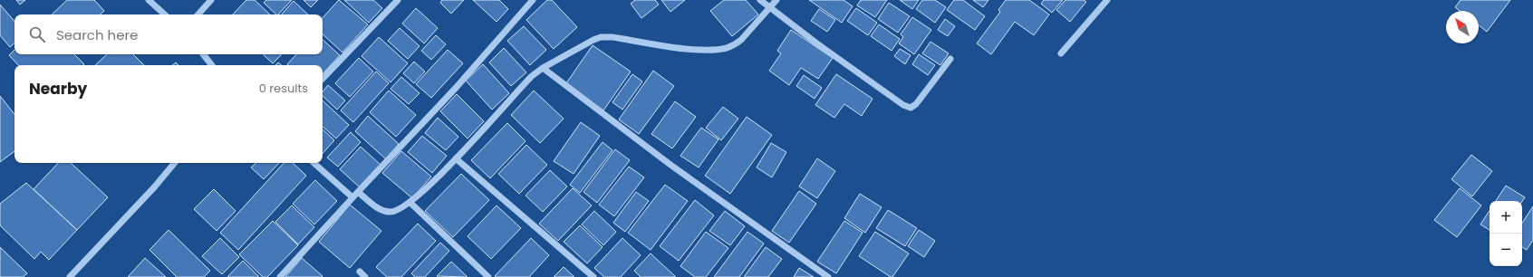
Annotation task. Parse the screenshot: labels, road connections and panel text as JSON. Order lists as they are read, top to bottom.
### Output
{
  "north": "top left",
  "page": {
    "search": "Search here",
    "heading": ["Nearby", "0 results"],
    "map_buttons": ["+", "−"]
  }
}
